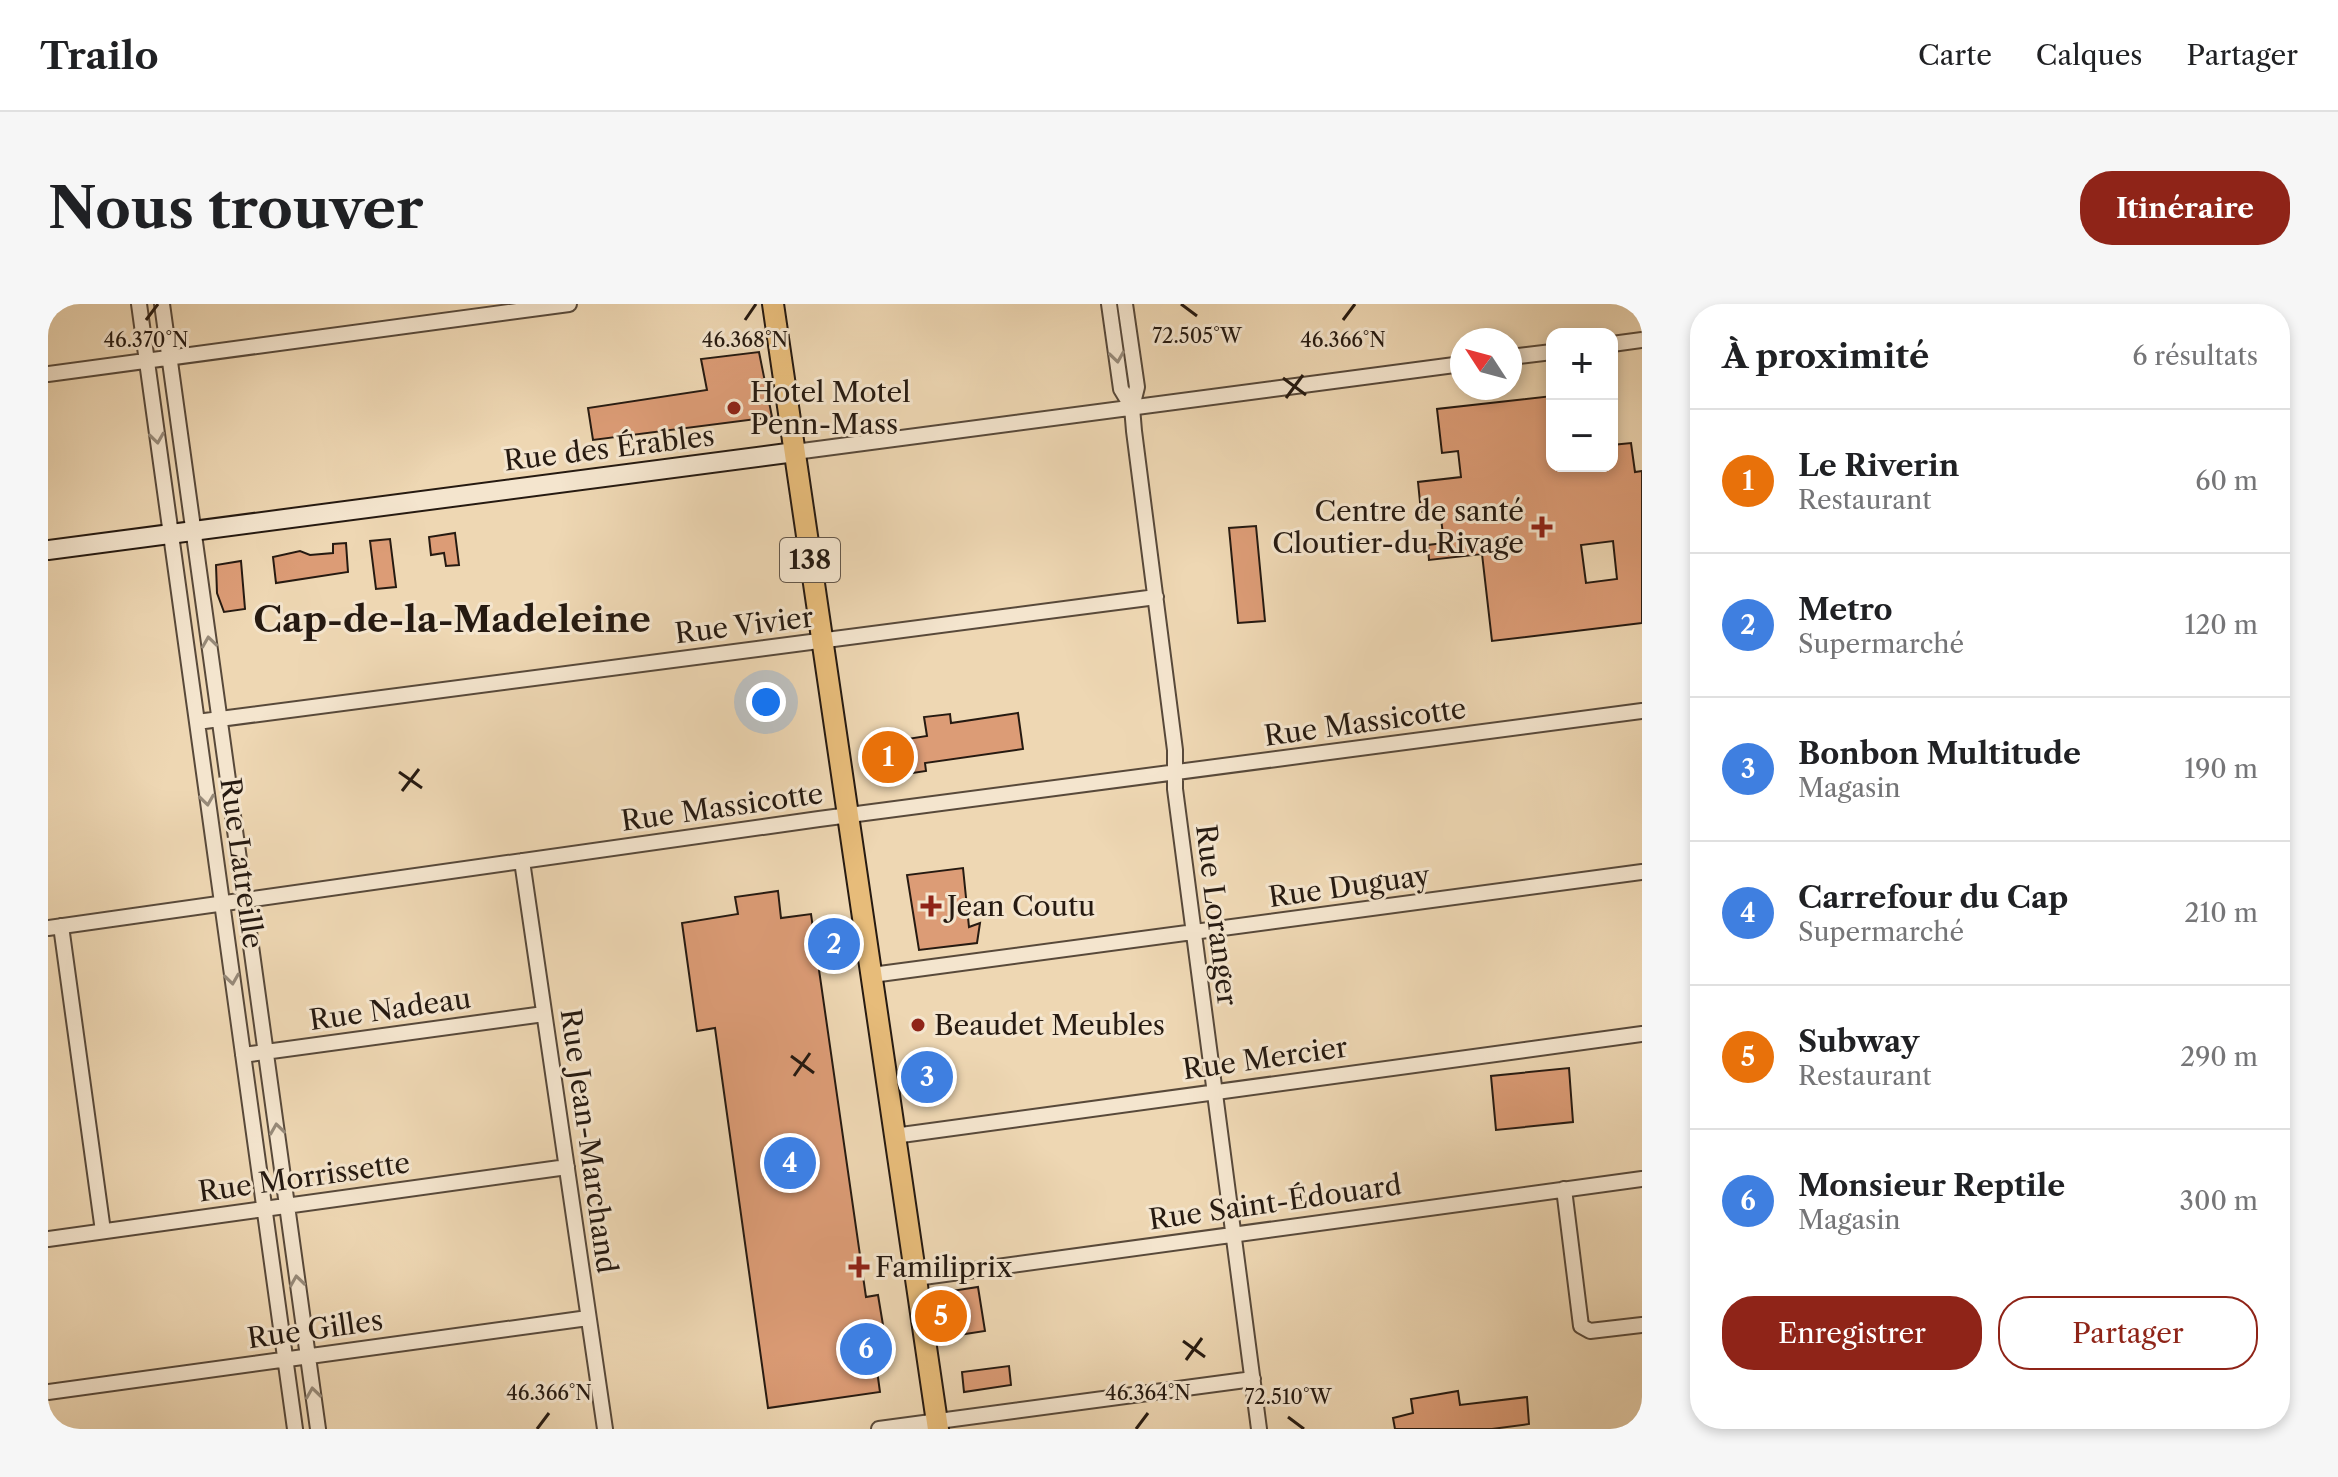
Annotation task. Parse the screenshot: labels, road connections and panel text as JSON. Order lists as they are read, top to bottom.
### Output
{
  "streets": {
    "main road": ["138"],
    "street": [
      "Rue des Érables",
      "Rue Vivier",
      "Rue Massicotte",
      "Rue Latreille",
      "Rue Duguay",
      "Rue Loranger",
      "Rue Nadeau",
      "Rue Mercier",
      "Rue Jean-Marchand",
      "Rue Morrissette",
      "Rue Saint-Édouard",
      "Rue Gilles"
    ]
  },
  "crossings": [
    ["Rue des Érables", "138"],
    ["Rue des Érables", "Rue Latreille"],
    ["Rue des Érables", "Rue Loranger"],
    ["138", "Rue Vivier"],
    ["138", "Rue Massicotte"],
    ["138", "Rue Duguay"],
    ["138", "Rue Mercier"],
    ["138", "Rue Saint-Édouard"],
    ["Rue Vivier", "Rue Latreille"],
    ["Rue Vivier", "Rue Loranger"],
    ["Rue Massicotte", "Rue Latreille"],
    ["Rue Massicotte", "Rue Loranger"],
    ["Rue Massicotte", "Rue Jean-Marchand"],
    ["Rue Latreille", "Rue Nadeau"],
    ["Rue Latreille", "Rue Morrissette"],
    ["Rue Latreille", "Rue Gilles"],
    ["Rue Duguay", "Rue Loranger"],
    ["Rue Loranger", "Rue Mercier"],
    ["Rue Loranger", "Rue Saint-Édouard"],
    ["Rue Nadeau", "Rue Jean-Marchand"],
    ["Rue Jean-Marchand", "Rue Morrissette"],
    ["Rue Jean-Marchand", "Rue Gilles"]
  ],
  "districts": ["Cap-de-la-Madeleine"],
  "places": {
    "other": ["Hotel Motel Penn-Mass", "Beaudet Meubles"],
    "health": ["Centre de santé Cloutier-du Rivage", "Jean Coutu", "Familiprix"]
  },
  "north": "top left",
  "page": {
    "header": "Trailo",
    "nav": ["Carte", "Calques", "Partager"],
    "buttons": [
      "Itinéraire",
      ["Enregistrer", "Partager"]
    ],
    "title": "Nous trouver",
    "heading": ["À proximité", "6 résultats"],
    "map_buttons": ["+", "−"],
    "list": [
      {
        "mark": "1",
        "name": "Le Riverin",
        "note": "Restaurant",
        "value": "60 m"
      },
      {
        "mark": "2",
        "name": "Metro",
        "note": "Supermarché",
        "value": "120 m"
      },
      {
        "mark": "3",
        "name": "Bonbon Multitude",
        "note": "Magasin",
        "value": "190 m"
      },
      {
        "mark": "4",
        "name": "Carrefour du Cap",
        "note": "Supermarché",
        "value": "210 m"
      },
      {
        "mark": "5",
        "name": "Subway",
        "note": "Restaurant",
        "value": "290 m"
      },
      {
        "mark": "6",
        "name": "Monsieur Reptile",
        "note": "Magasin",
        "value": "300 m"
      }
    ],
    "pins": [
      "1",
      "2",
      "3",
      "4",
      "5",
      "6"
    ]
  },
  "coordinates": [
    "72.505°W",
    "46.370°N",
    "46.368°N",
    "46.366°N",
    "46.364°N",
    "72.510°W"
  ]
}
